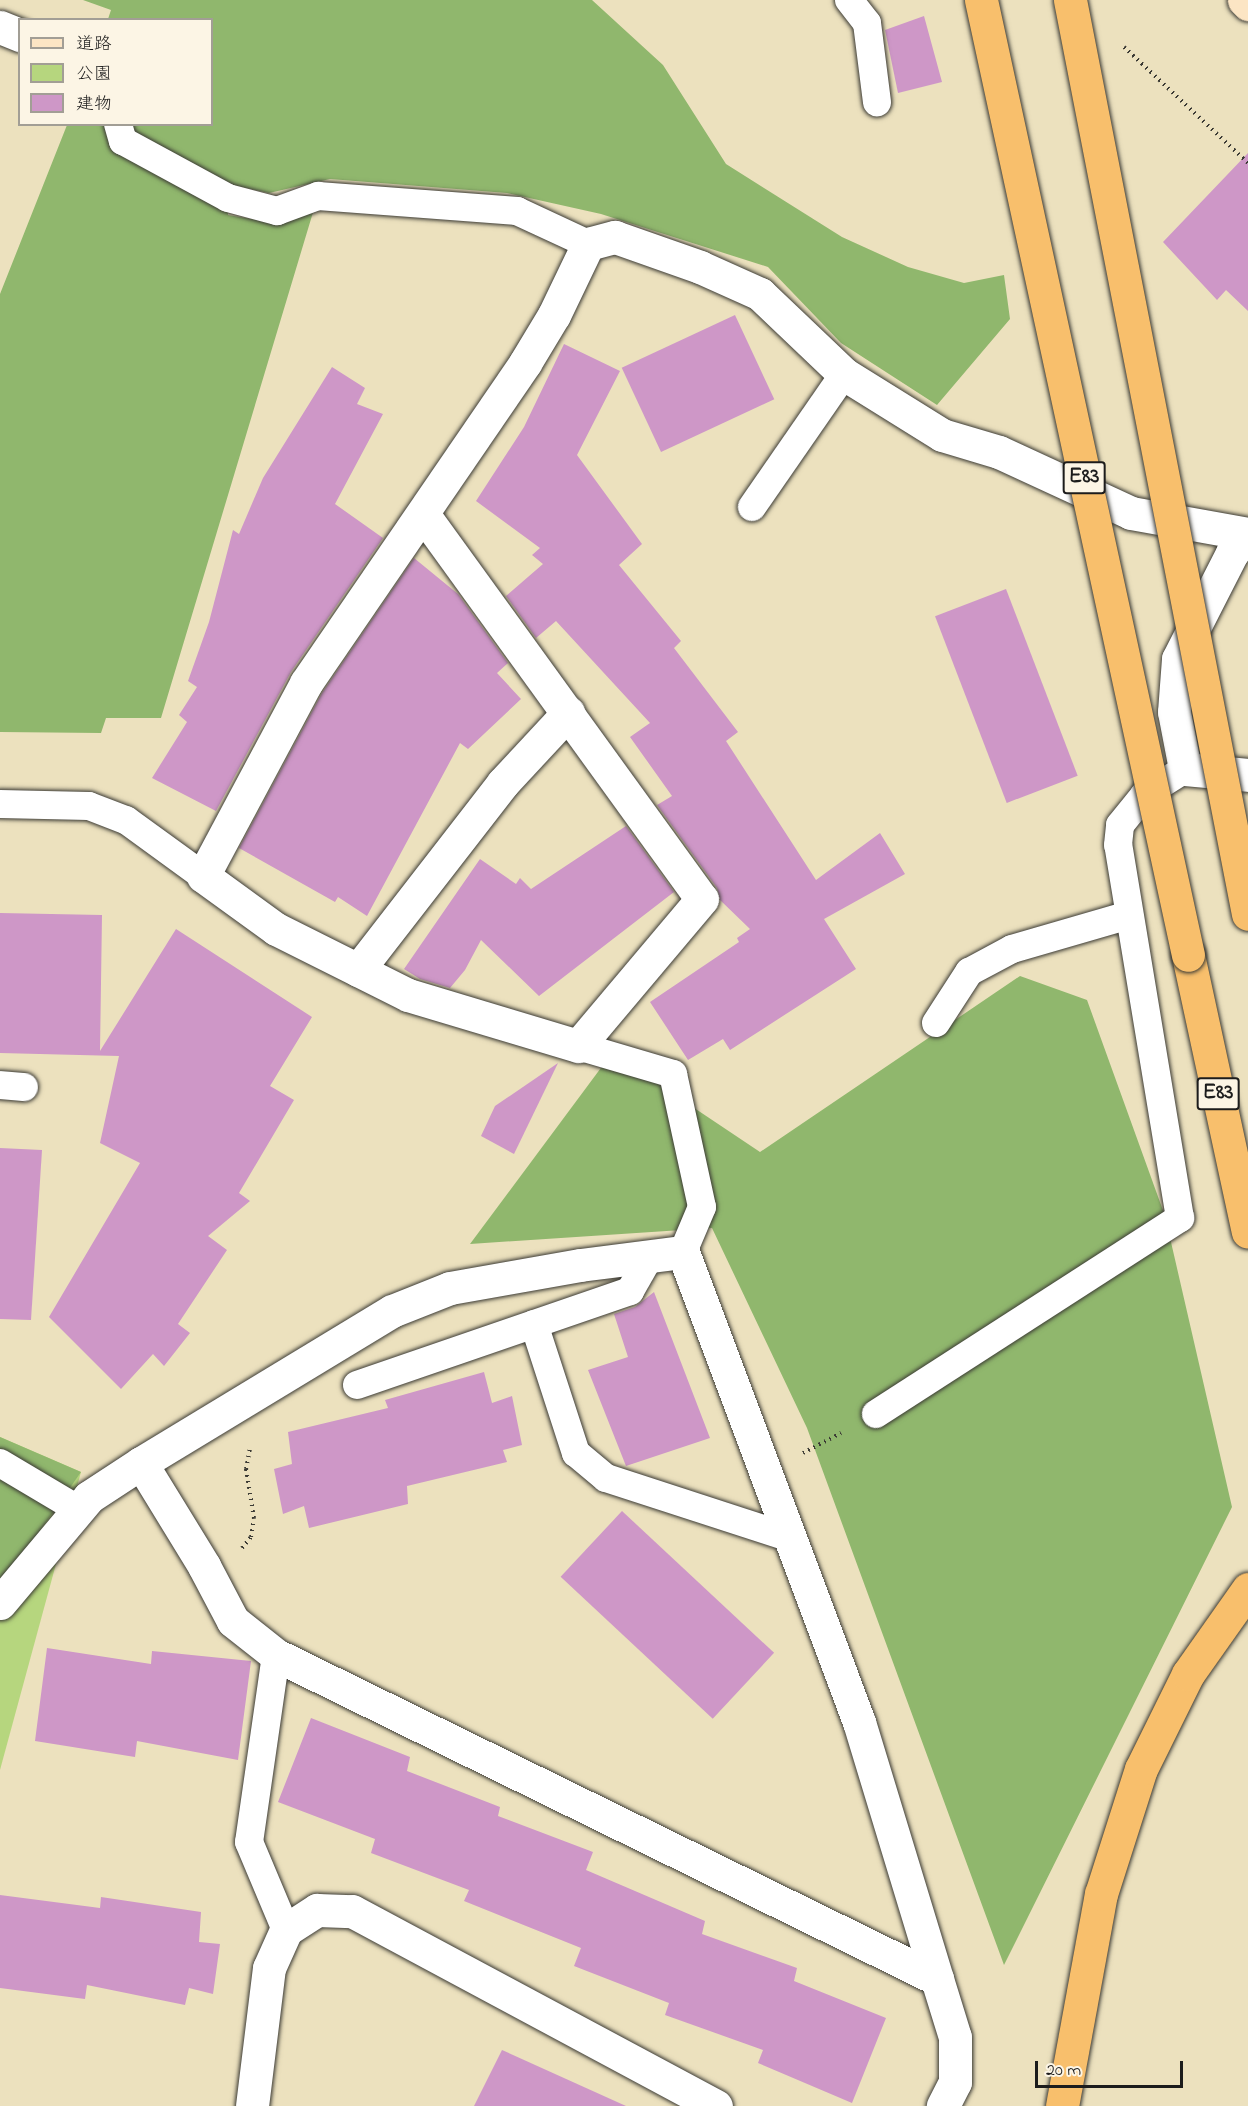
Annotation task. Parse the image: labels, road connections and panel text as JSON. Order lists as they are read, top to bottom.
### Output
{
  "streets": {
    "highway": ["E83"]
  },
  "legend": ["道路", "公園", "建物"],
  "scale_bar": "20 m"
}
